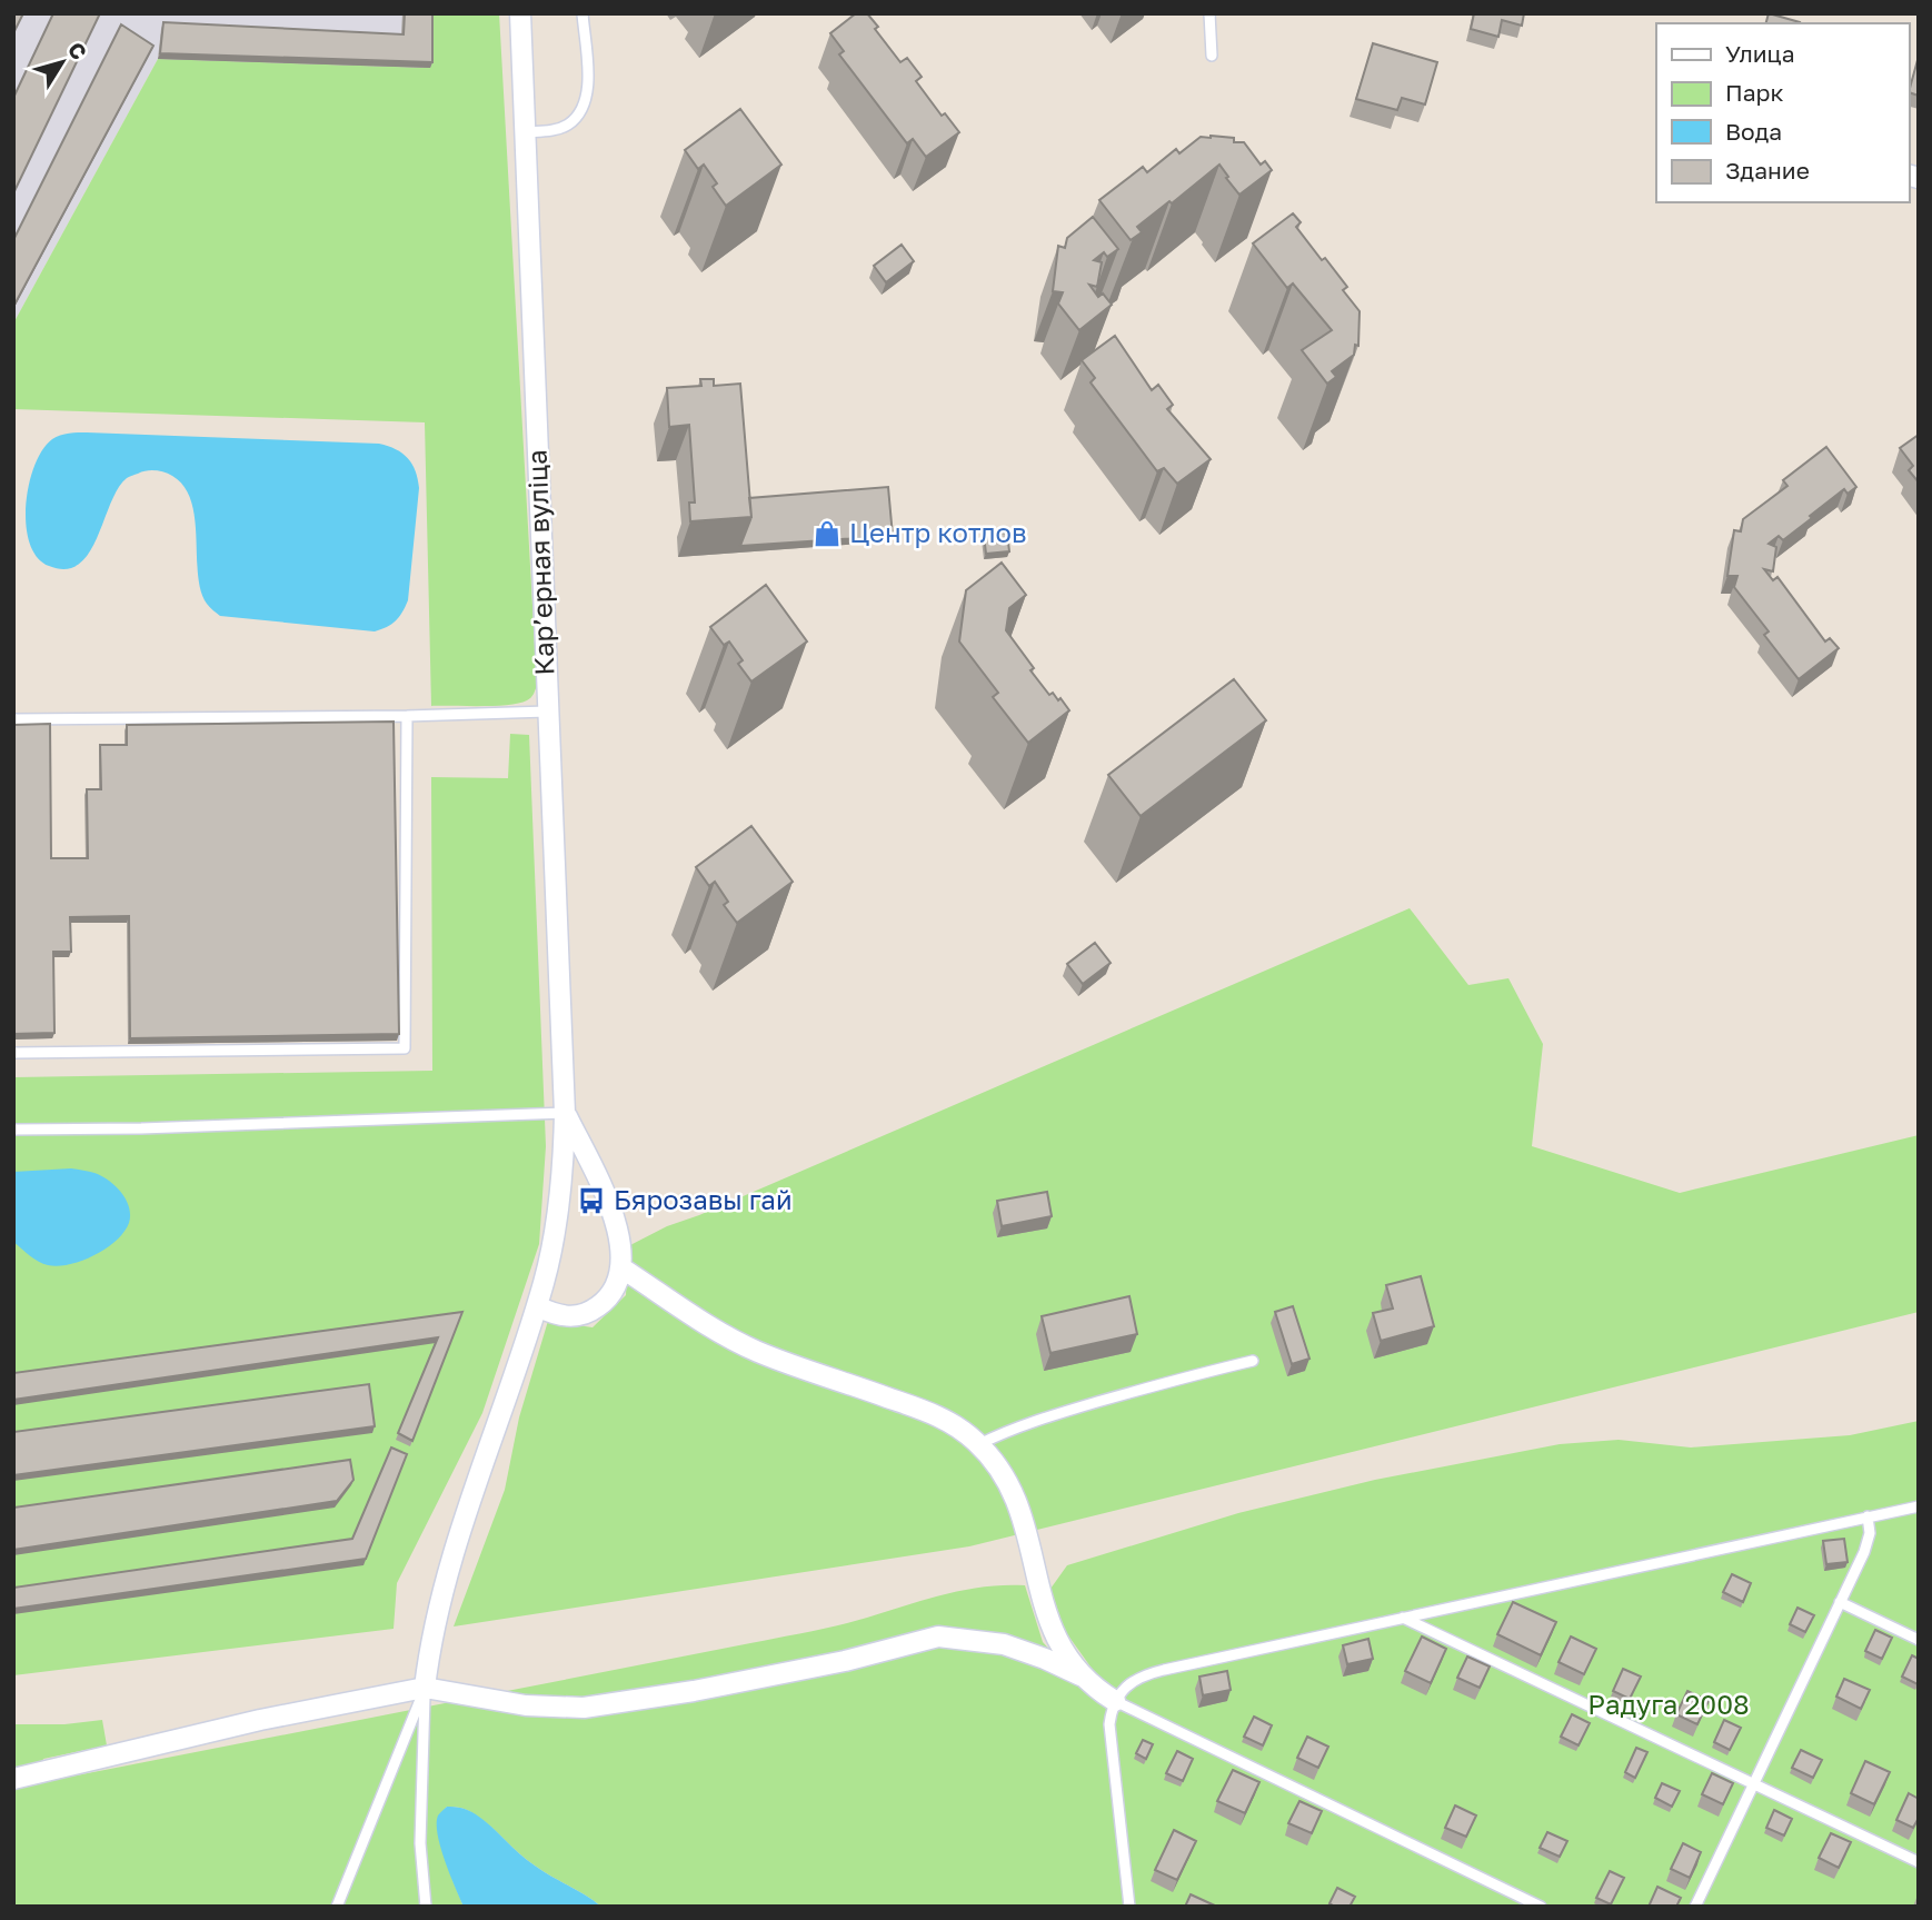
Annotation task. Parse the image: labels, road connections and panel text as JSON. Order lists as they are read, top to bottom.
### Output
{
  "streets": {
    "street": ["Карʼерная вуліца"]
  },
  "parks": ["Радуга 2008"],
  "places": {
    "shop": ["Центр котлов"],
    "bus stop": ["Бярозавы гай"]
  },
  "legend": [
    "Улица",
    "Парк",
    "Вода",
    "Здание"
  ],
  "north": "top right"
}
